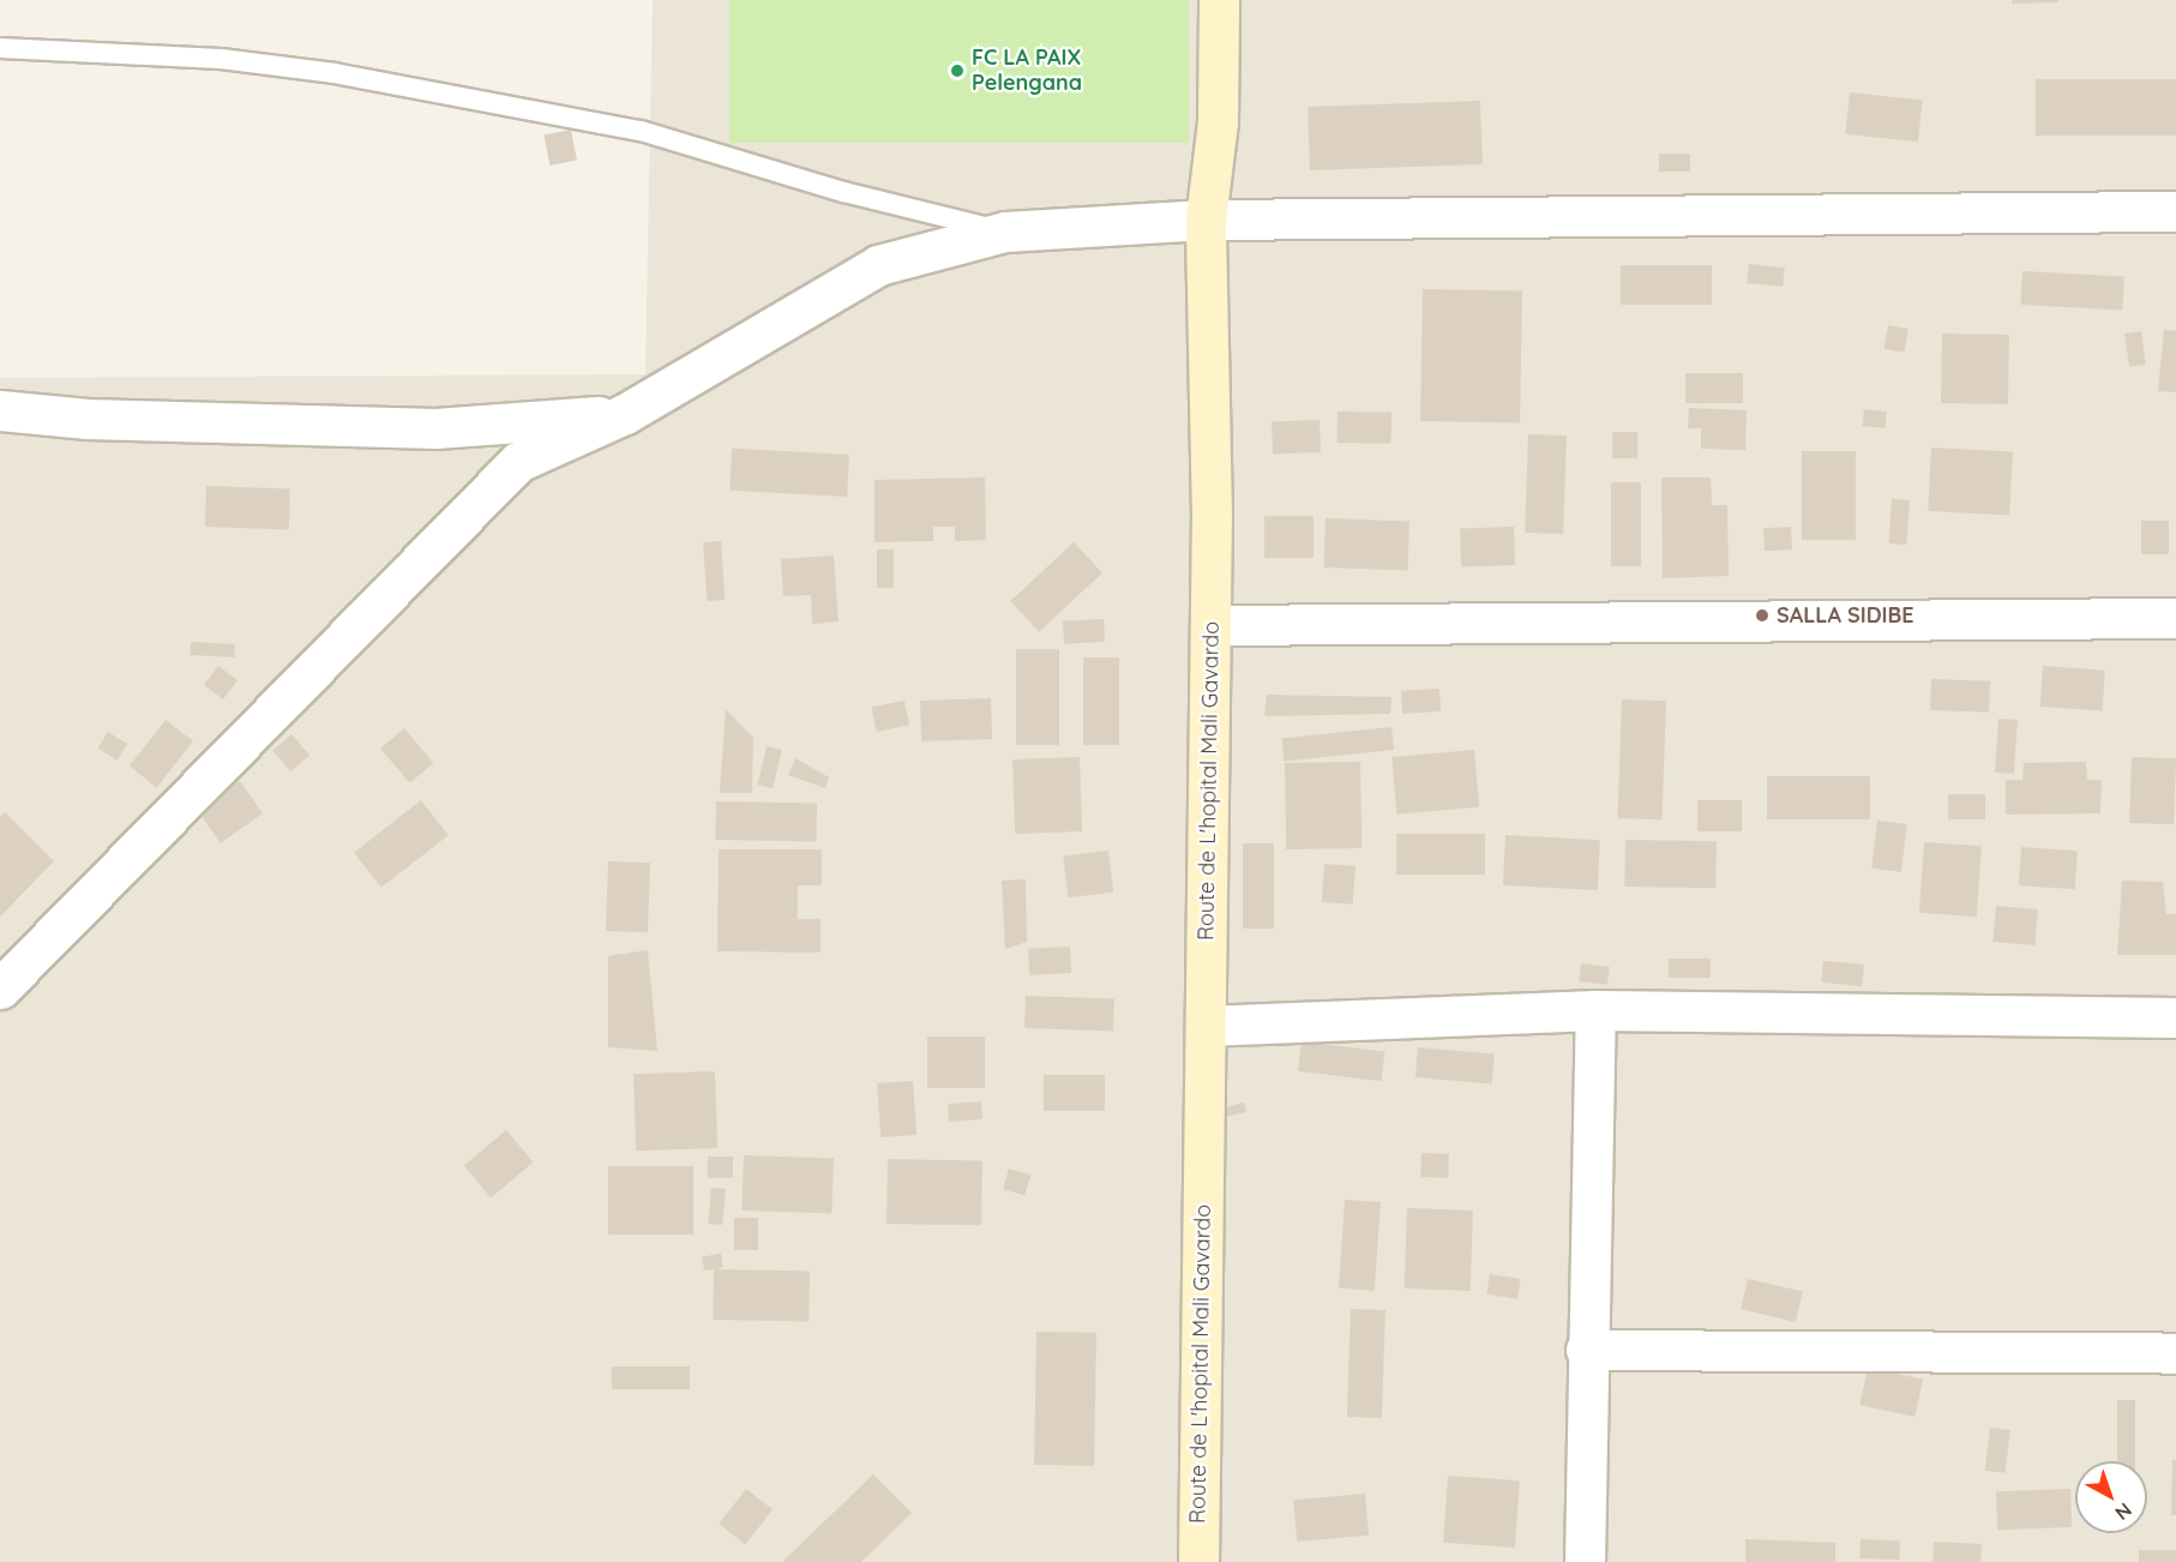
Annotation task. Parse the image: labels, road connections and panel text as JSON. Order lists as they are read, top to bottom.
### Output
{
  "streets": {
    "main road": ["Route de L'hopital Mali Gavardo"]
  },
  "places": ["FC LA PAIX Pelengana", "SALLA SIDIBE"],
  "north": "bottom right"
}
